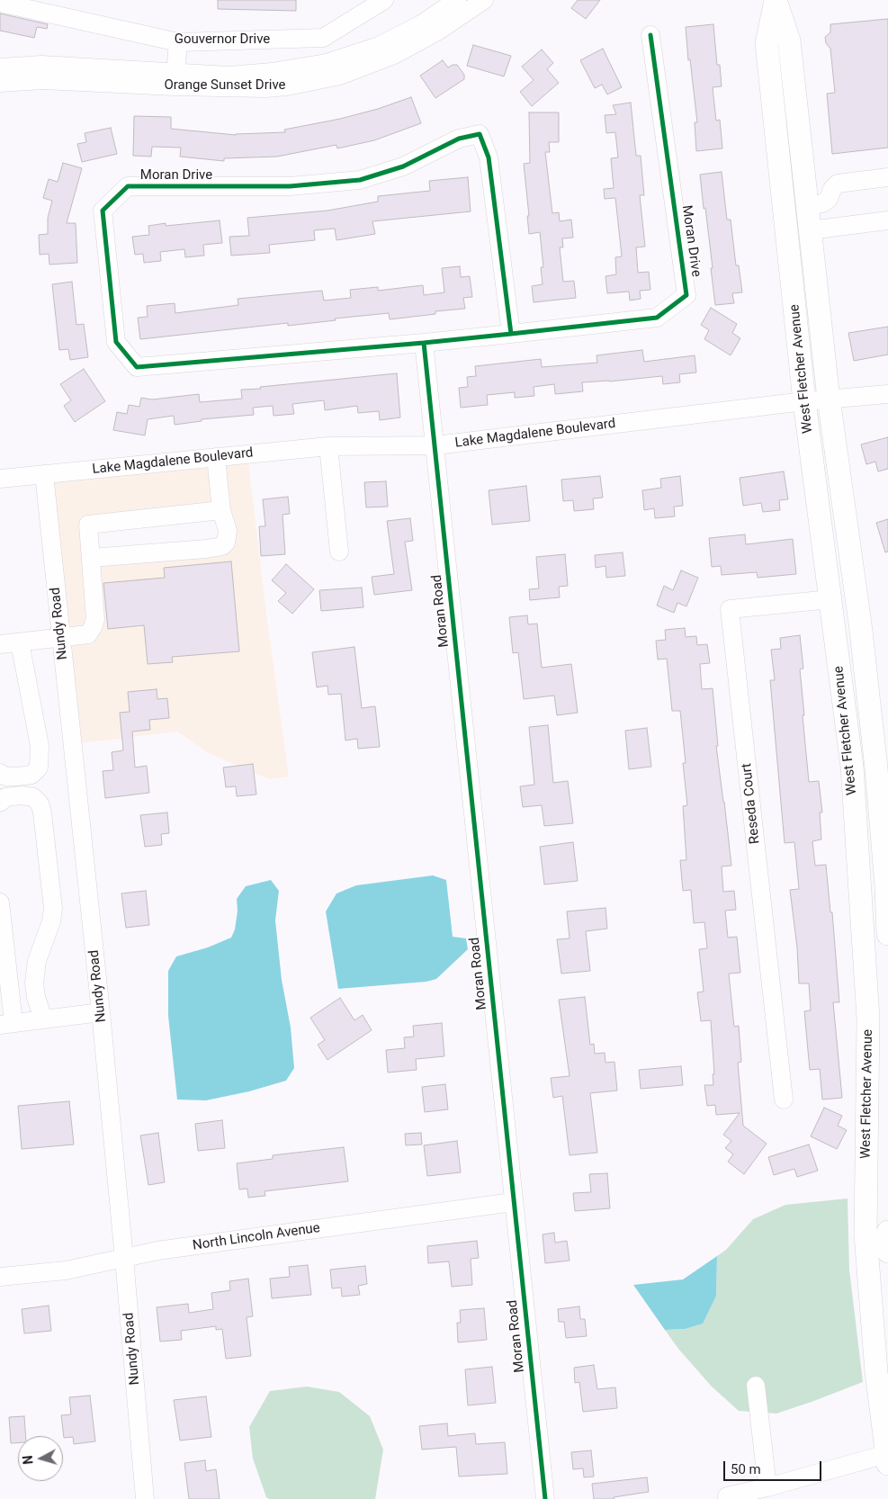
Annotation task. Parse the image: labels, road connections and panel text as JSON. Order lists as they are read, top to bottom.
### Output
{
  "streets": {
    "main road": ["West Fletcher Avenue"],
    "street": [
      "Gouvernor Drive",
      "Orange Sunset Drive",
      "Moran Drive",
      "Lake Magdalene Boulevard",
      "Moran Road",
      "Nundy Road",
      "Reseda Court",
      "North Lincoln Avenue"
    ]
  },
  "crossings": [
    ["Moran Drive", "Moran Road"],
    ["West Fletcher Avenue", "Lake Magdalene Boulevard"],
    ["West Fletcher Avenue", "Reseda Court"],
    ["Lake Magdalene Boulevard", "Moran Road"],
    ["Lake Magdalene Boulevard", "Nundy Road"],
    ["Moran Road", "North Lincoln Avenue"],
    ["Nundy Road", "North Lincoln Avenue"]
  ],
  "scale_bar": "50 m",
  "north": "left"
}
